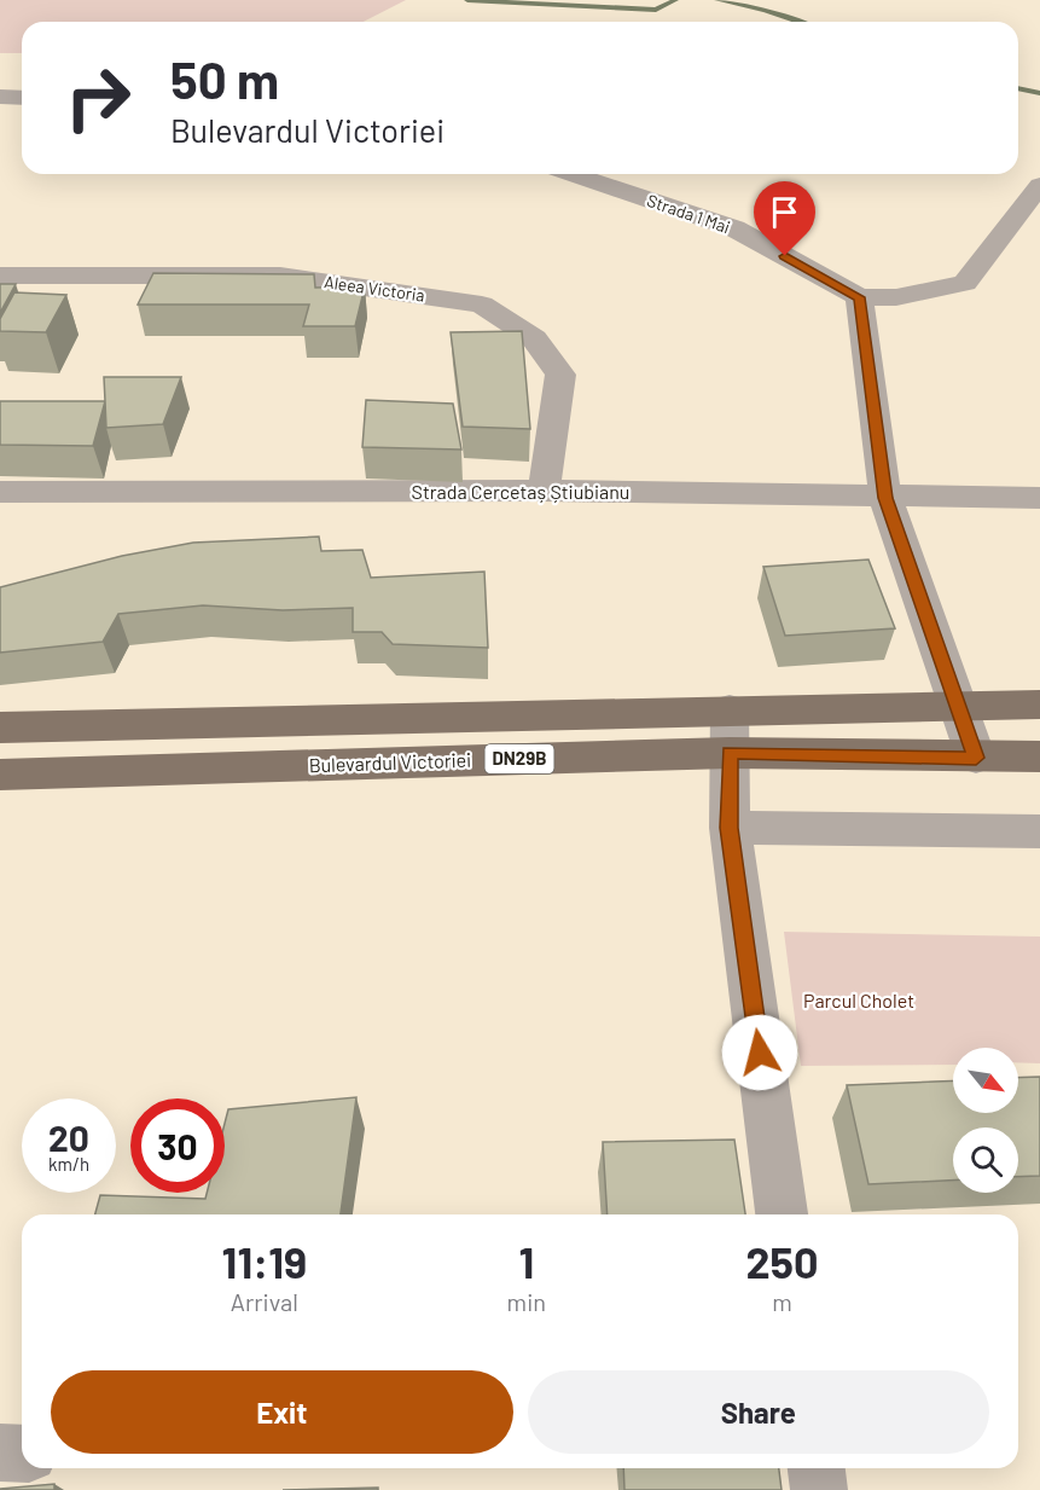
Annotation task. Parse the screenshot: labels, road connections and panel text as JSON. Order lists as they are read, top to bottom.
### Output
{
  "streets": {
    "main road": ["DN29B", "Bulevardul Victoriei"],
    "street": ["Strada 1 Mai", "Aleea Victoria", "Strada Cercetaș Știubianu"]
  },
  "crossings": [
    ["Aleea Victoria", "Strada Cercetaș Știubianu"]
  ],
  "parks": ["Parcul Cholet"],
  "north": "bottom right",
  "page": {
    "turn": ["50 m", "Bulevardul Victoriei"],
    "speed": "20 km/h",
    "limit": "30",
    "eta": [
      "11:19",
      "Arrival",
      "1",
      "min",
      "250",
      "m"
    ],
    "buttons": ["Exit", "Share"]
  }
}
